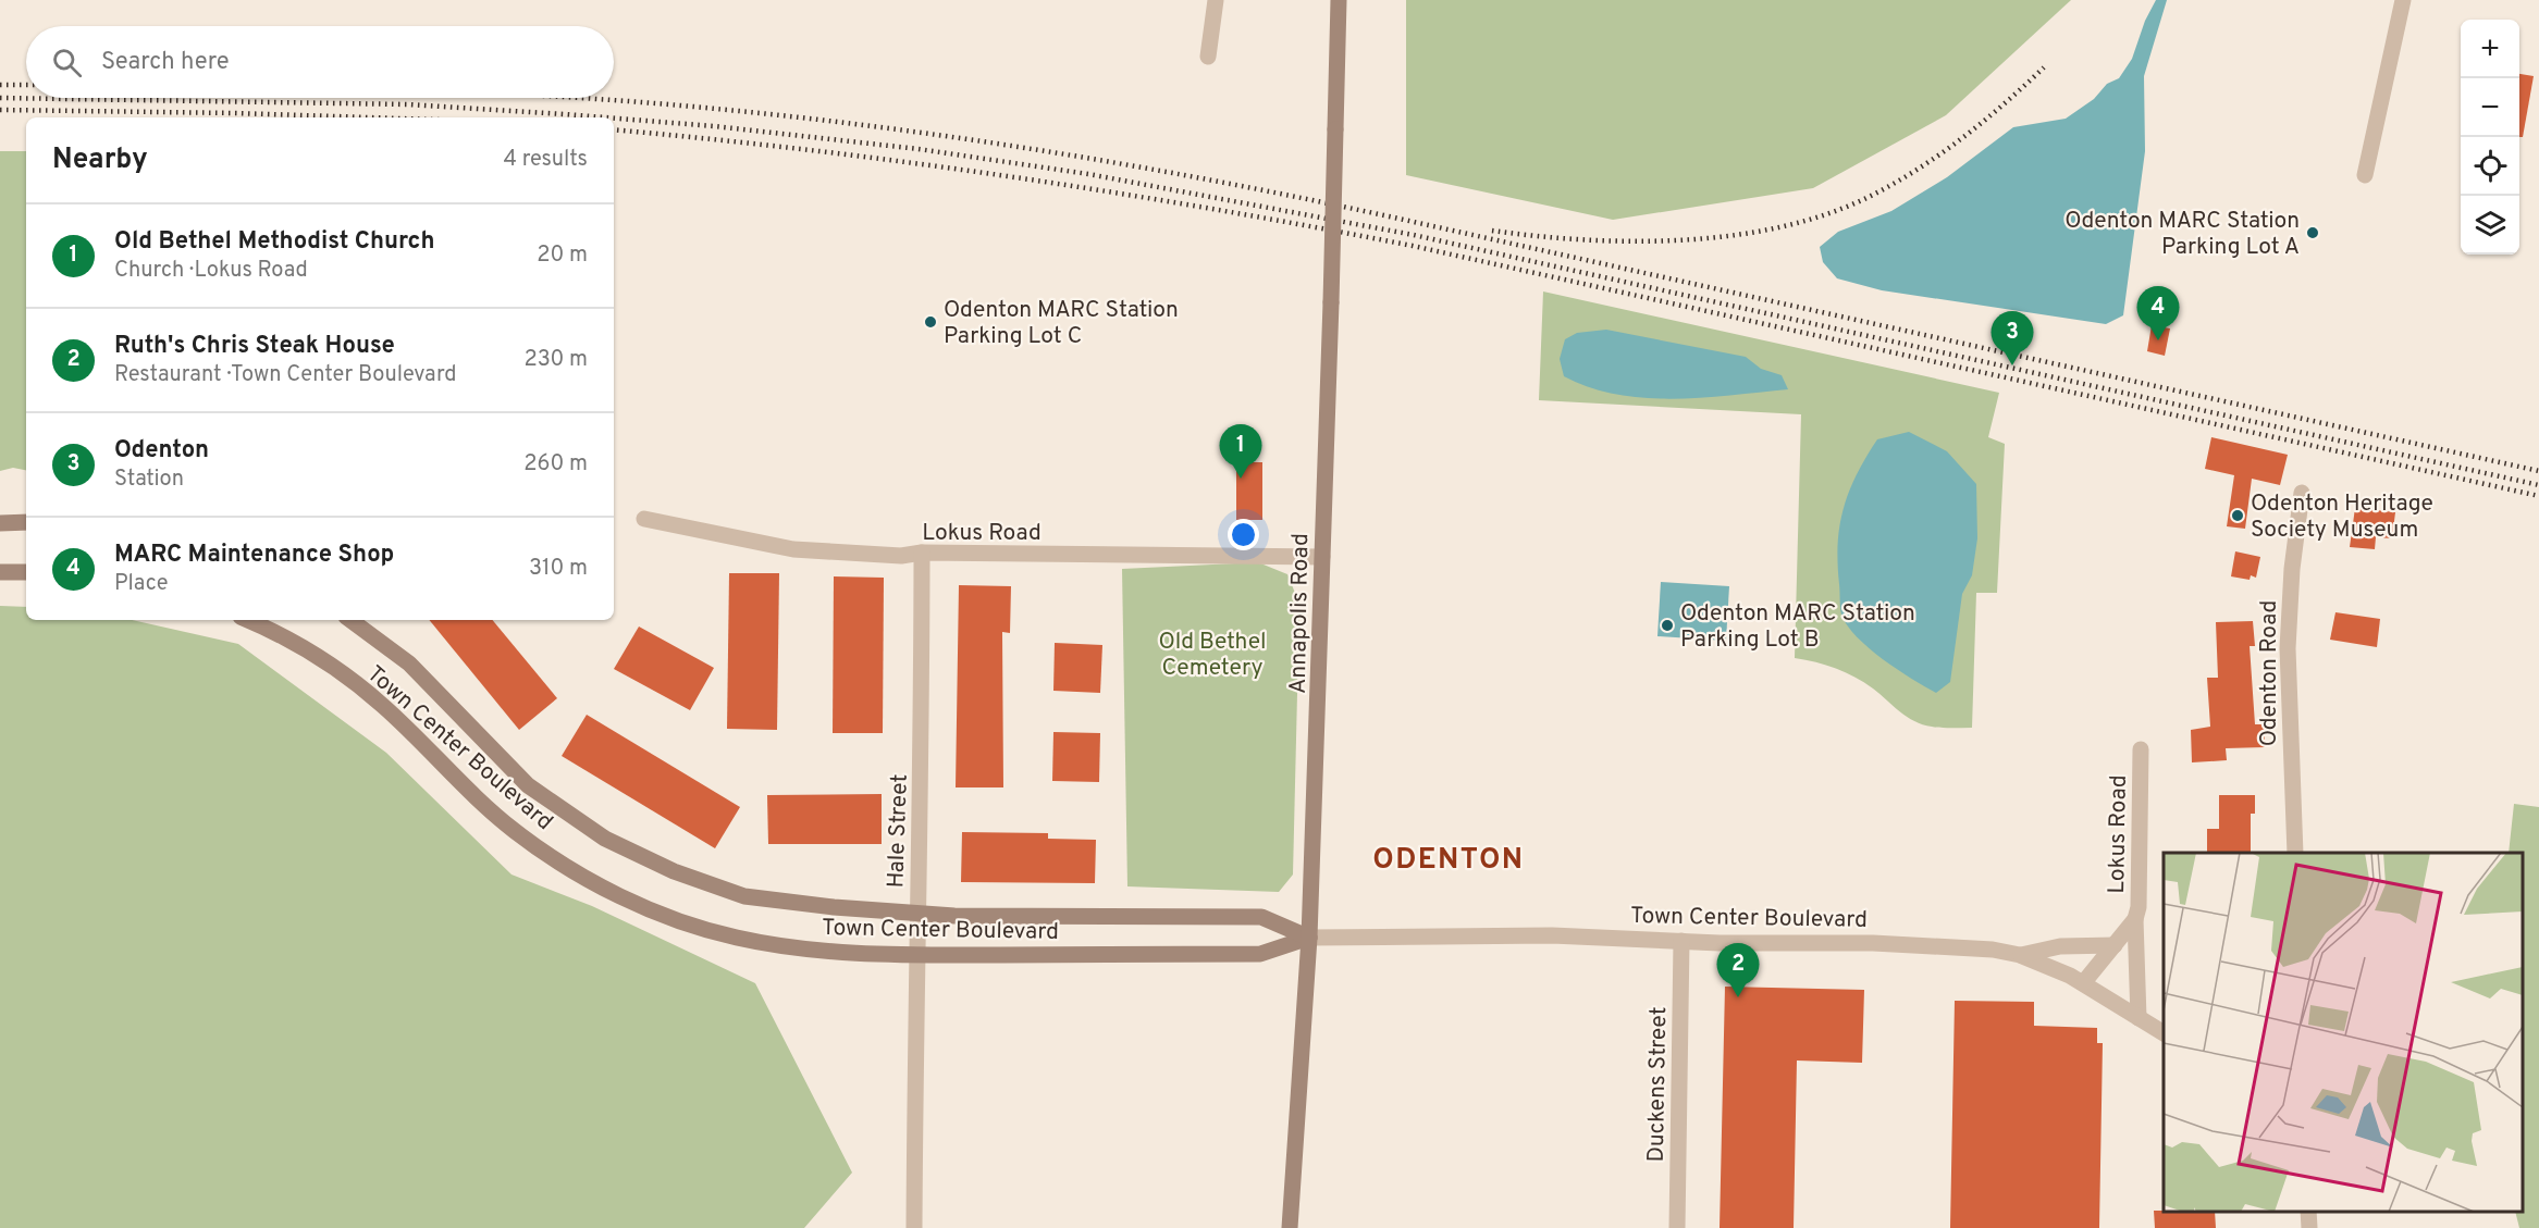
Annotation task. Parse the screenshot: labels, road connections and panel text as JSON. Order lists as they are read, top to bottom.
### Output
{
  "streets": {
    "street": [
      "Lokus Road",
      "Annapolis Road",
      "Odenton Road",
      "Town Center Boulevard",
      "Hale Street",
      "Duckens Street"
    ]
  },
  "crossings": [
    ["Lokus Road", "Annapolis Road"],
    ["Lokus Road", "Town Center Boulevard"],
    ["Lokus Road", "Hale Street"],
    ["Annapolis Road", "Town Center Boulevard"],
    ["Town Center Boulevard", "Hale Street"],
    ["Town Center Boulevard", "Duckens Street"]
  ],
  "districts": ["ODENTON"],
  "parks": ["Old Bethel Cemetery"],
  "places": [
    "Odenton MARC Station Parking Lot A",
    "Odenton MARC Station Parking Lot C",
    "Odenton Heritage Society Museum",
    "Odenton MARC Station Parking Lot B"
  ],
  "page": {
    "map_buttons": ["+", "−"],
    "search": "Search here",
    "heading": ["Nearby", "4 results"],
    "list": [
      {
        "mark": "1",
        "name": "Old Bethel Methodist Church",
        "note": "Church · Lokus Road",
        "value": "20 m"
      },
      {
        "mark": "2",
        "name": "Ruth's Chris Steak House",
        "note": "Restaurant · Town Center Boulevard",
        "value": "230 m"
      },
      {
        "mark": "3",
        "name": "Odenton",
        "note": "Station",
        "value": "260 m"
      },
      {
        "mark": "4",
        "name": "MARC Maintenance Shop",
        "note": "Place",
        "value": "310 m"
      }
    ],
    "pins": [
      "4",
      "3",
      "1",
      "2"
    ]
  }
}
